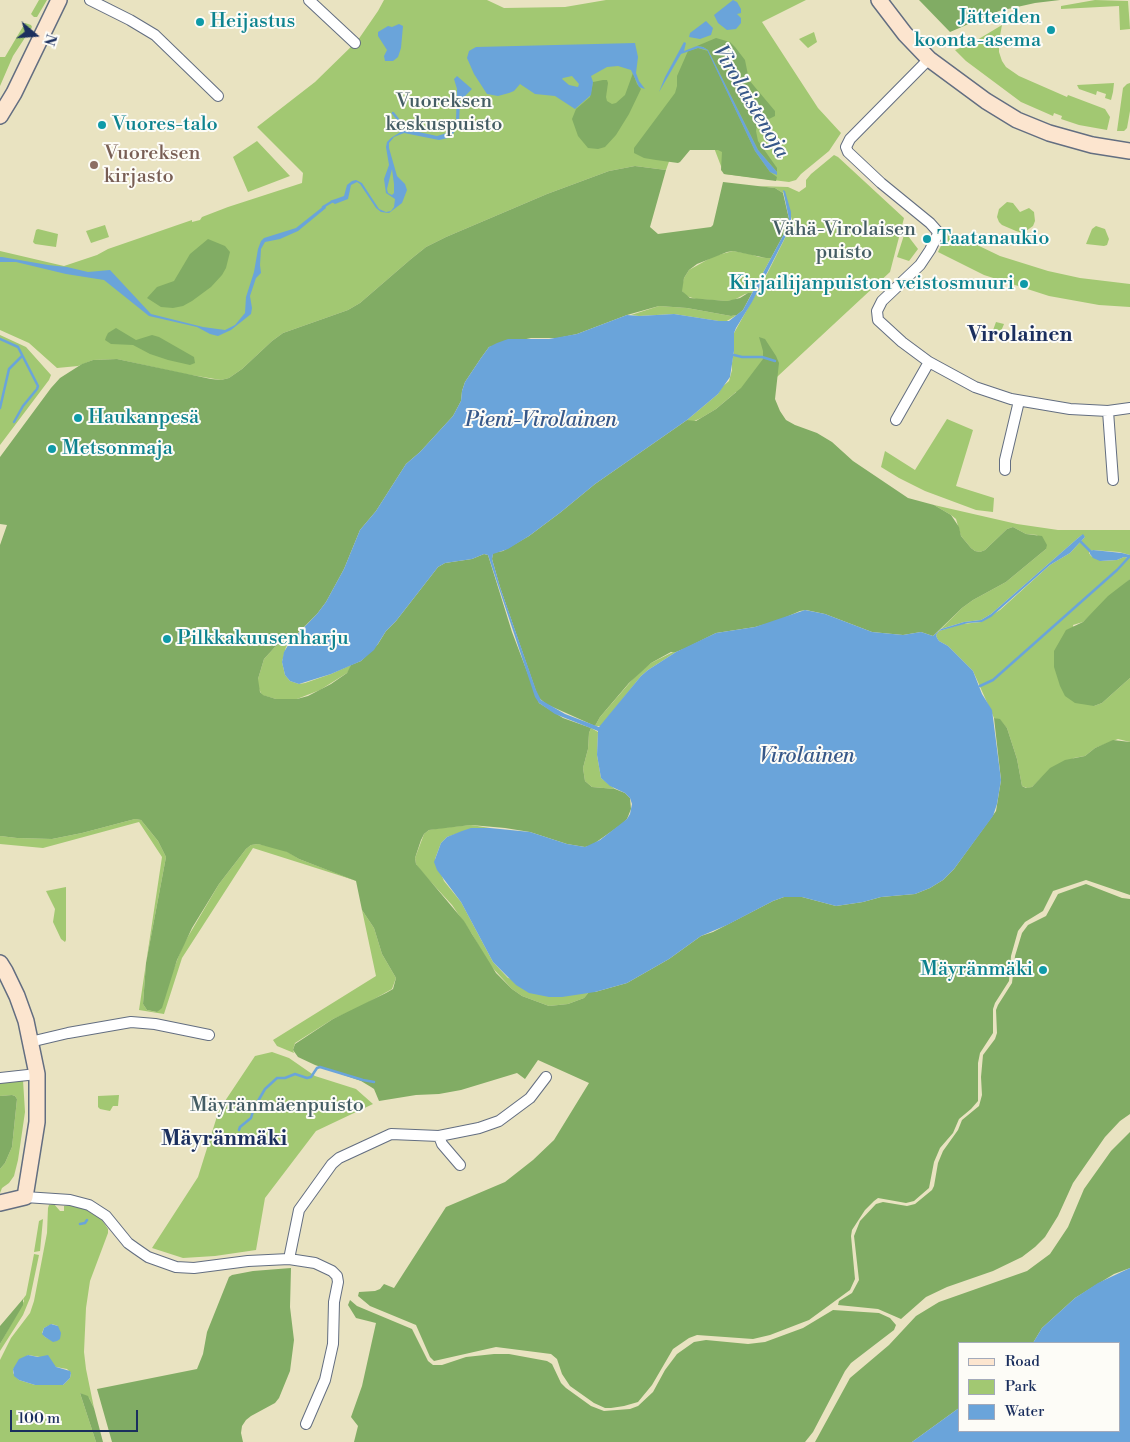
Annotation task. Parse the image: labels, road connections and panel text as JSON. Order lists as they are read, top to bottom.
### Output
{
  "districts": ["Virolainen", "Mäyränmäki"],
  "water": ["Virolaistenoja", "Pieni-Virolainen", "Virolainen"],
  "parks": ["Vuoreksen keskuspuisto", "Vähä-Virolaisen puisto", "Mäyränmäenpuisto"],
  "places": [
    "Heijastus",
    "Jätteiden koonta-asema",
    "Vuores-talo",
    "Vuoreksen kirjasto",
    "Taatanaukio",
    "Kirjailijanpuiston veistosmuuri",
    "Haukanpesä",
    "Metsonmaja",
    "Pilkkakuusenharju",
    "Mäyränmäki"
  ],
  "legend": ["Road", "Park", "Water"],
  "scale_bar": "100 m",
  "north": "right"
}
